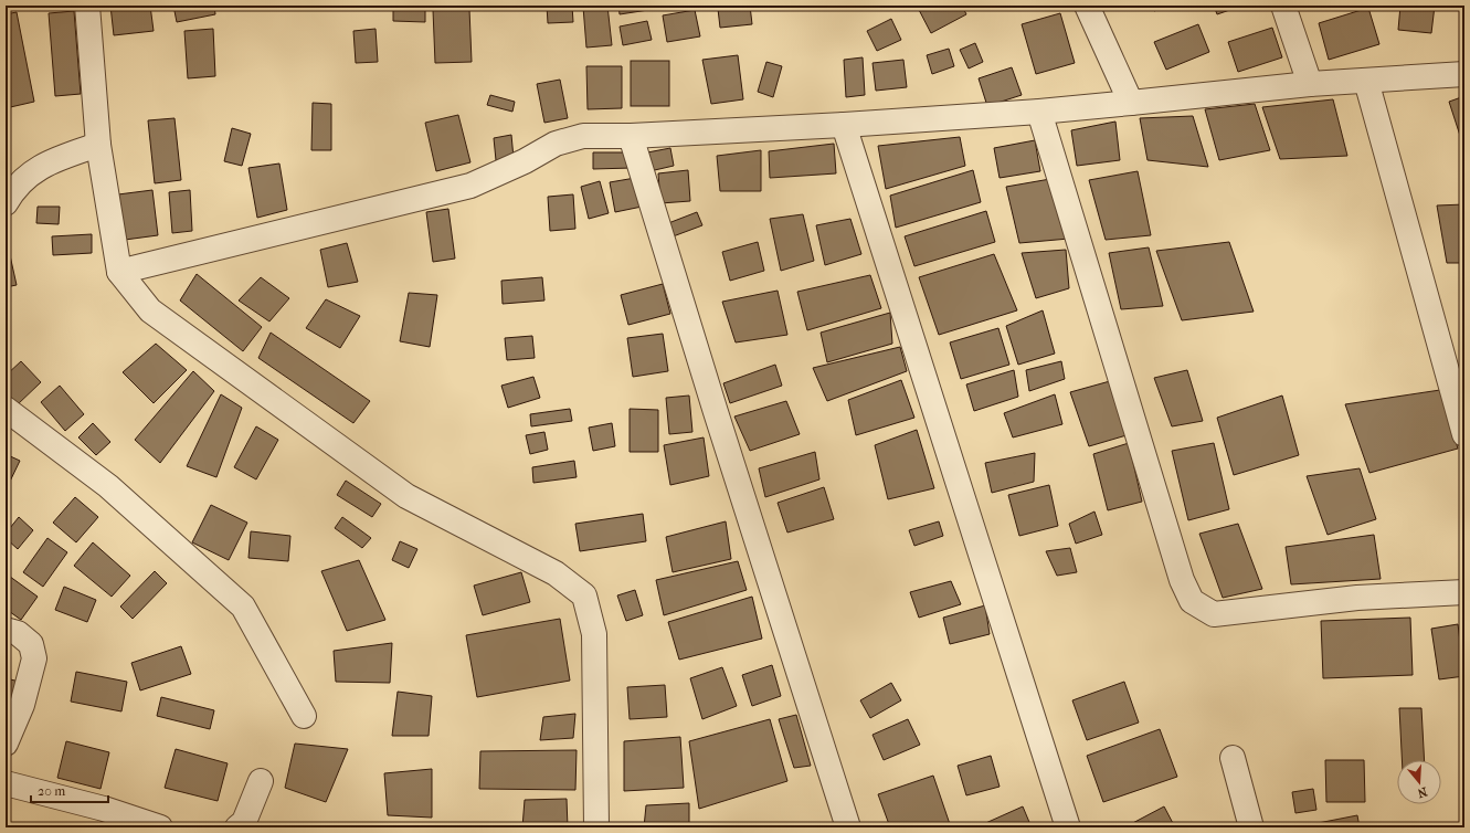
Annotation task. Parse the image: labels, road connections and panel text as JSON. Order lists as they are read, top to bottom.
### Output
{
  "scale_bar": "20 m",
  "north": "bottom"
}
